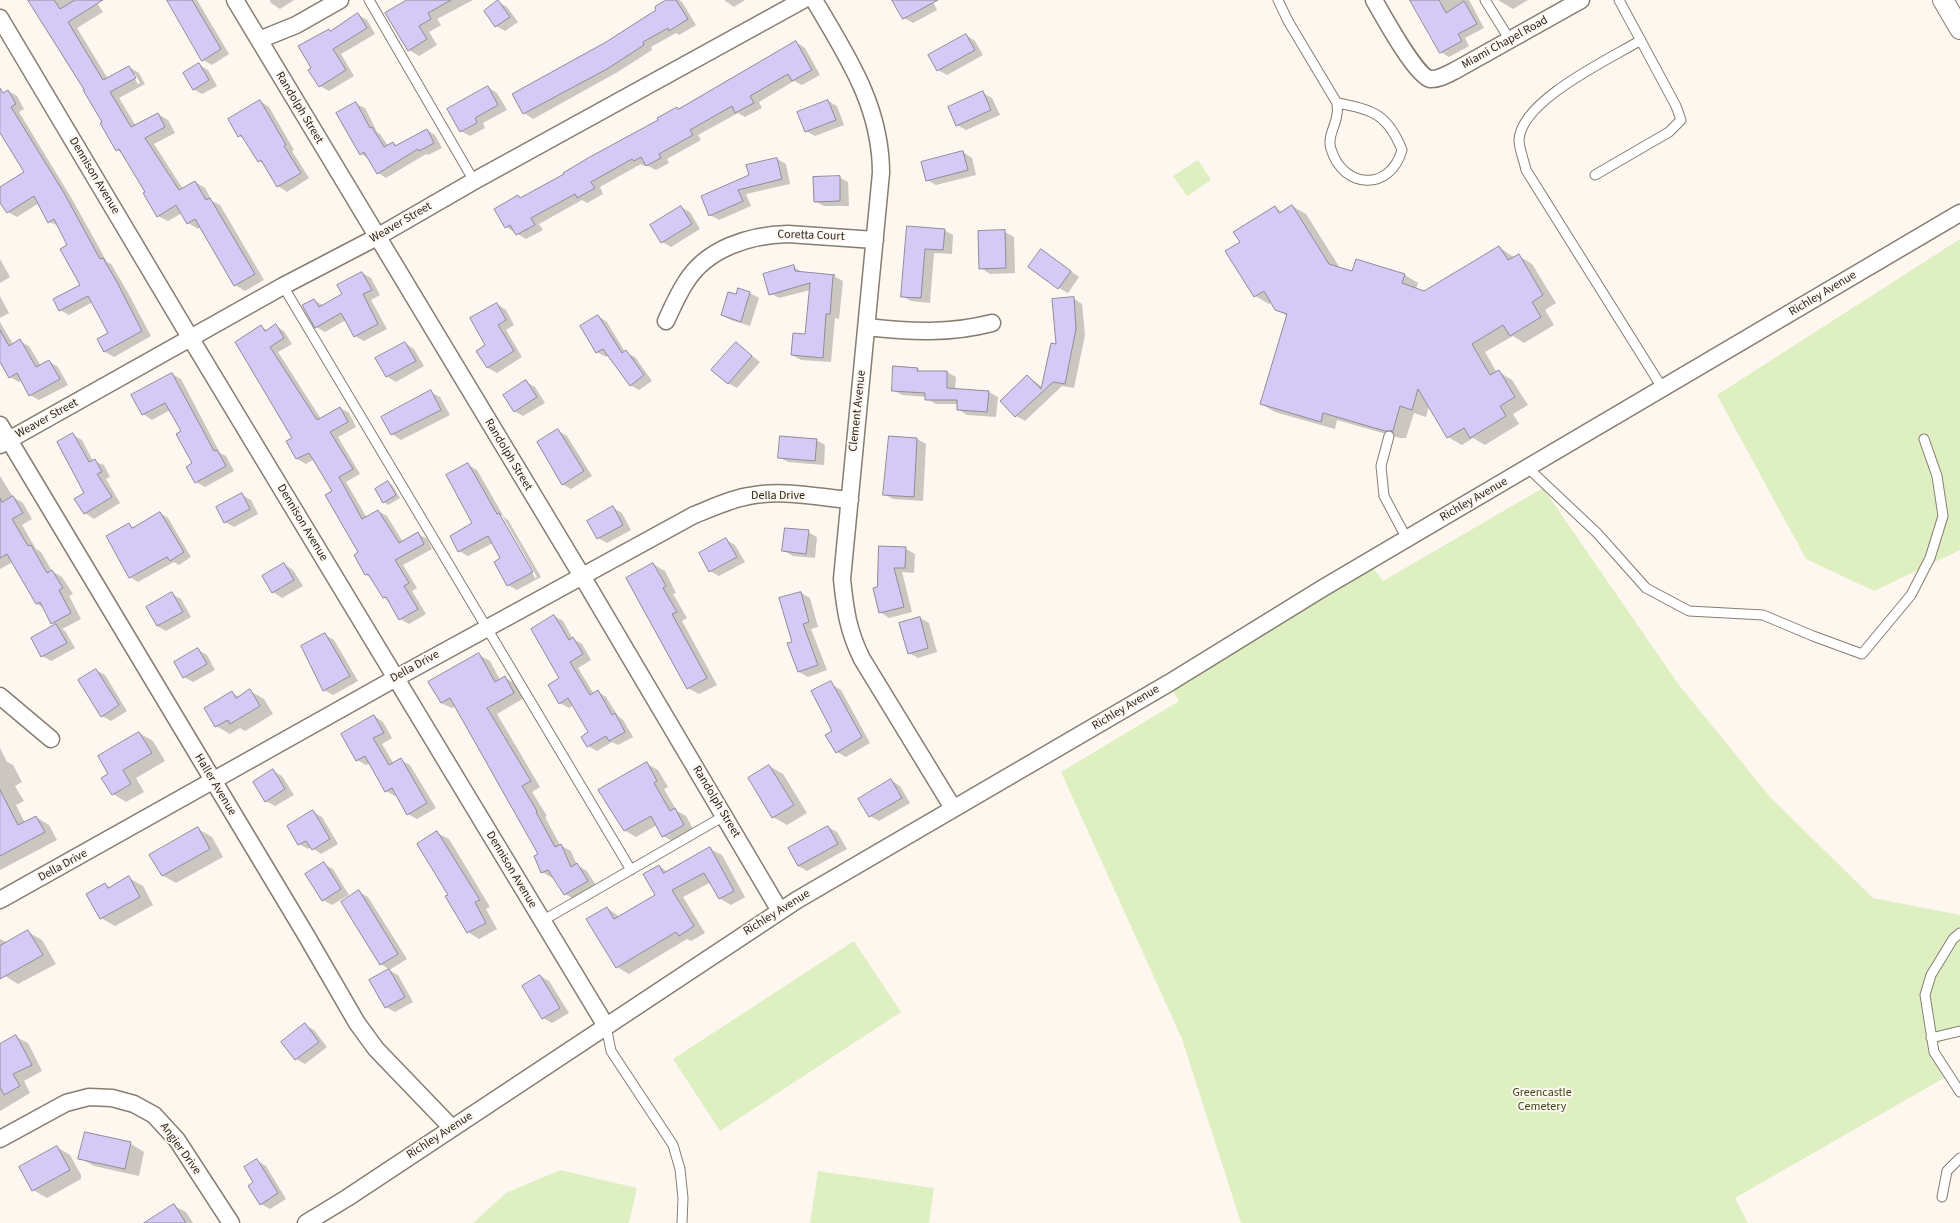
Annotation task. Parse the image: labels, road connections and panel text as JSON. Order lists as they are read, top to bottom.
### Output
{
  "streets": {
    "street": [
      "Miami Chapel Road",
      "Randolph Street",
      "Dennison Avenue",
      "Weaver Street",
      "Coretta Court",
      "Richley Avenue",
      "Clement Avenue",
      "Della Drive",
      "Haller Avenue",
      "Angier Drive"
    ]
  },
  "crossings": [
    ["Randolph Street", "Weaver Street"],
    ["Randolph Street", "Richley Avenue"],
    ["Randolph Street", "Della Drive"],
    ["Dennison Avenue", "Weaver Street"],
    ["Dennison Avenue", "Richley Avenue"],
    ["Dennison Avenue", "Della Drive"],
    ["Weaver Street", "Haller Avenue"],
    ["Coretta Court", "Clement Avenue"],
    ["Richley Avenue", "Clement Avenue"],
    ["Richley Avenue", "Haller Avenue"],
    ["Clement Avenue", "Della Drive"],
    ["Della Drive", "Haller Avenue"]
  ],
  "parks": ["Greencastle Cemetery"]
}
